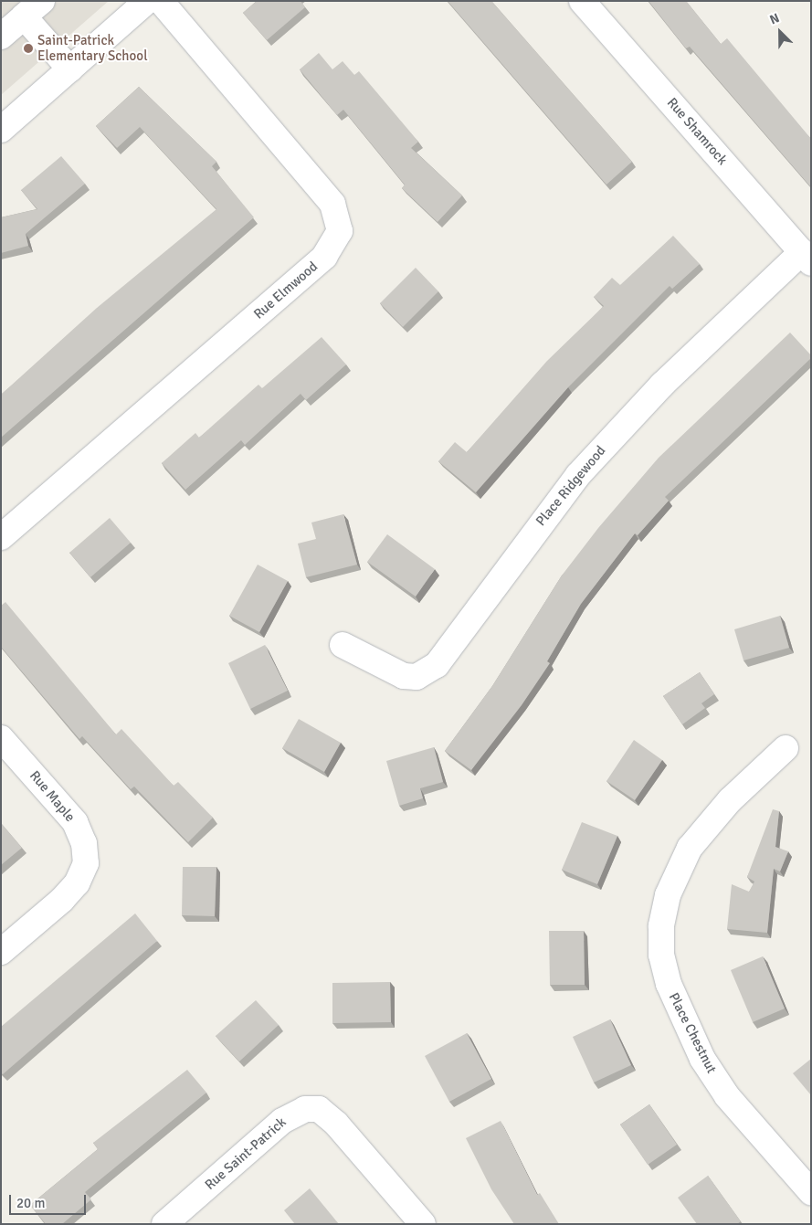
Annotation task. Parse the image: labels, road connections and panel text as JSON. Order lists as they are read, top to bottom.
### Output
{
  "streets": {
    "street": [
      "Rue Shamrock",
      "Rue Elmwood",
      "Place Ridgewood",
      "Rue Maple",
      "Place Chestnut",
      "Rue Saint-Patrick"
    ]
  },
  "crossings": [
    ["Rue Shamrock", "Place Ridgewood"]
  ],
  "places": ["Saint-Patrick Elementary School"],
  "scale_bar": "20 m",
  "north": "top left"
}
